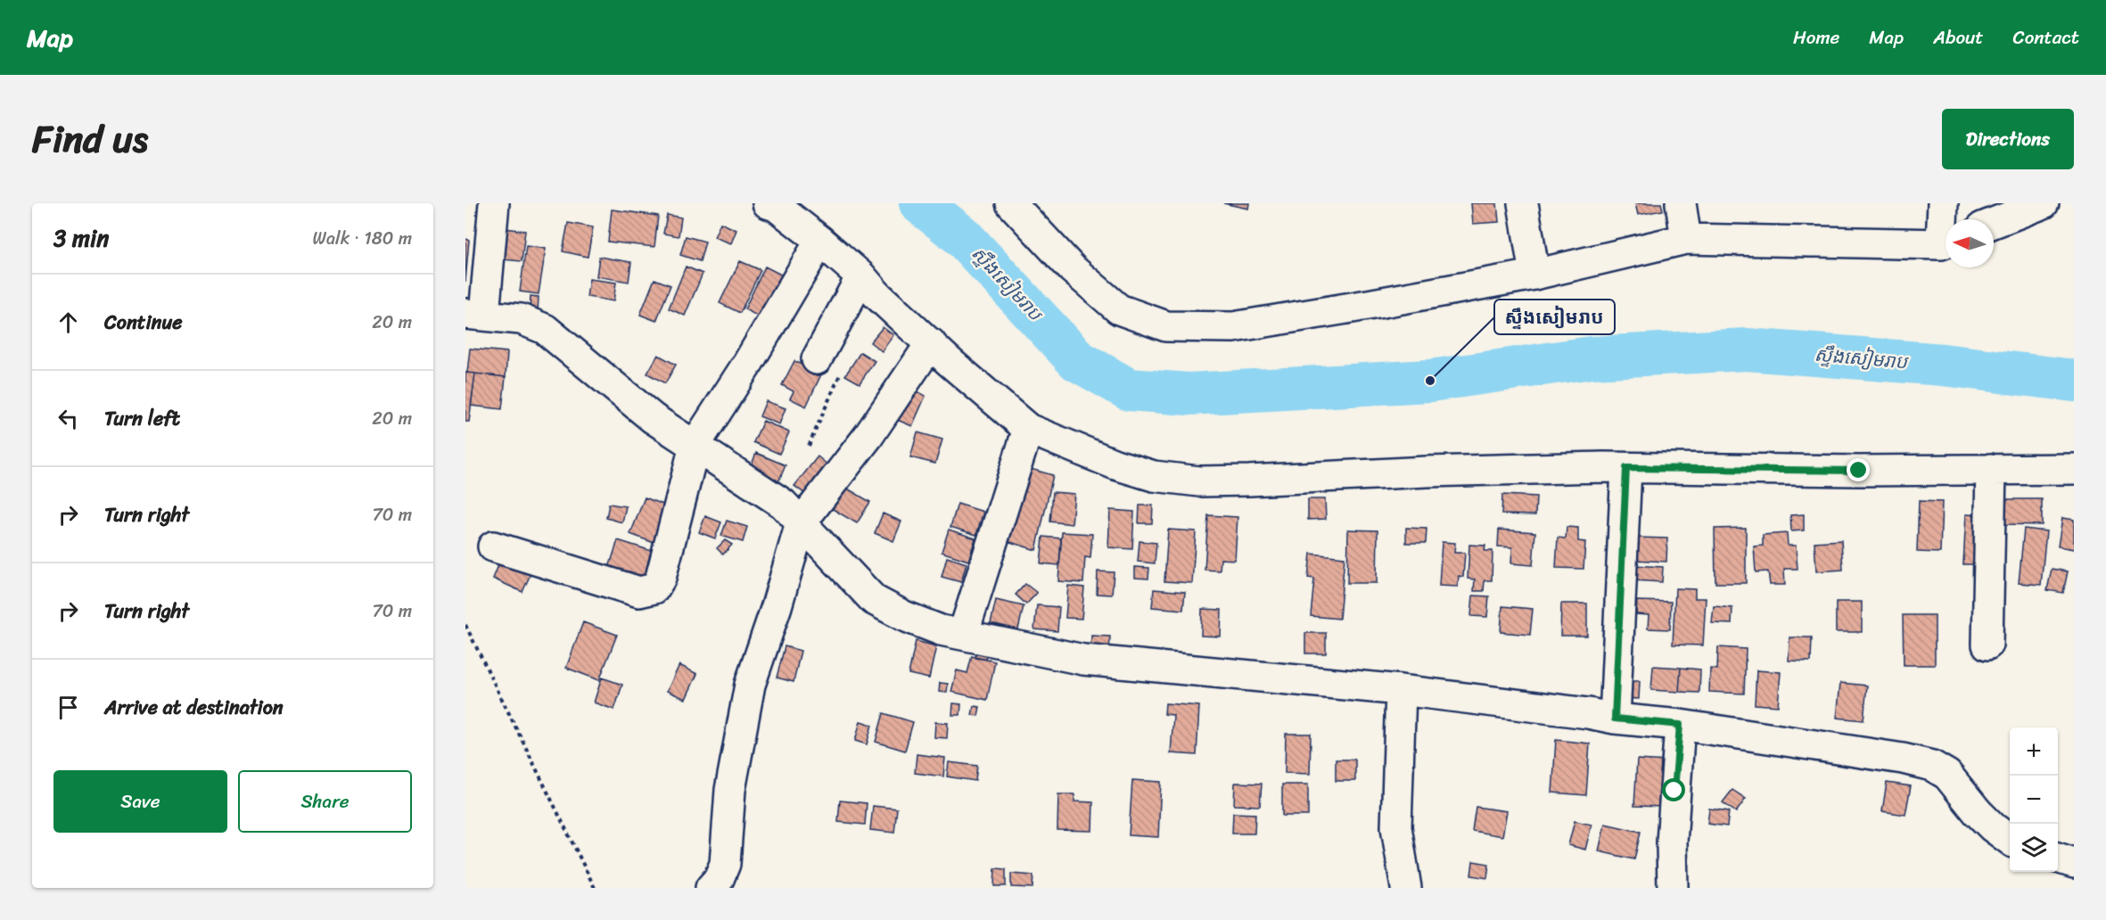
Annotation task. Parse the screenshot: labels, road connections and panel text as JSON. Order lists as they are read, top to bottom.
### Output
{
  "water": ["ស្ទឹងសៀមរាប"],
  "places": ["ស្ទឹងសៀមរាប"],
  "north": "left",
  "page": {
    "header": "Map",
    "nav": [
      "Home",
      "Map",
      "About",
      "Contact"
    ],
    "title": "Find us",
    "buttons": [
      "Directions",
      ["Save", "Share"]
    ],
    "heading": ["3 min", "Walk · 180 m"],
    "list": [
      ["Continue", "20 m"],
      ["Turn left", "20 m"],
      ["Turn right", "70 m"],
      ["Turn right", "70 m"],
      "Arrive at destination"
    ],
    "map_buttons": ["+", "−"]
  }
}
